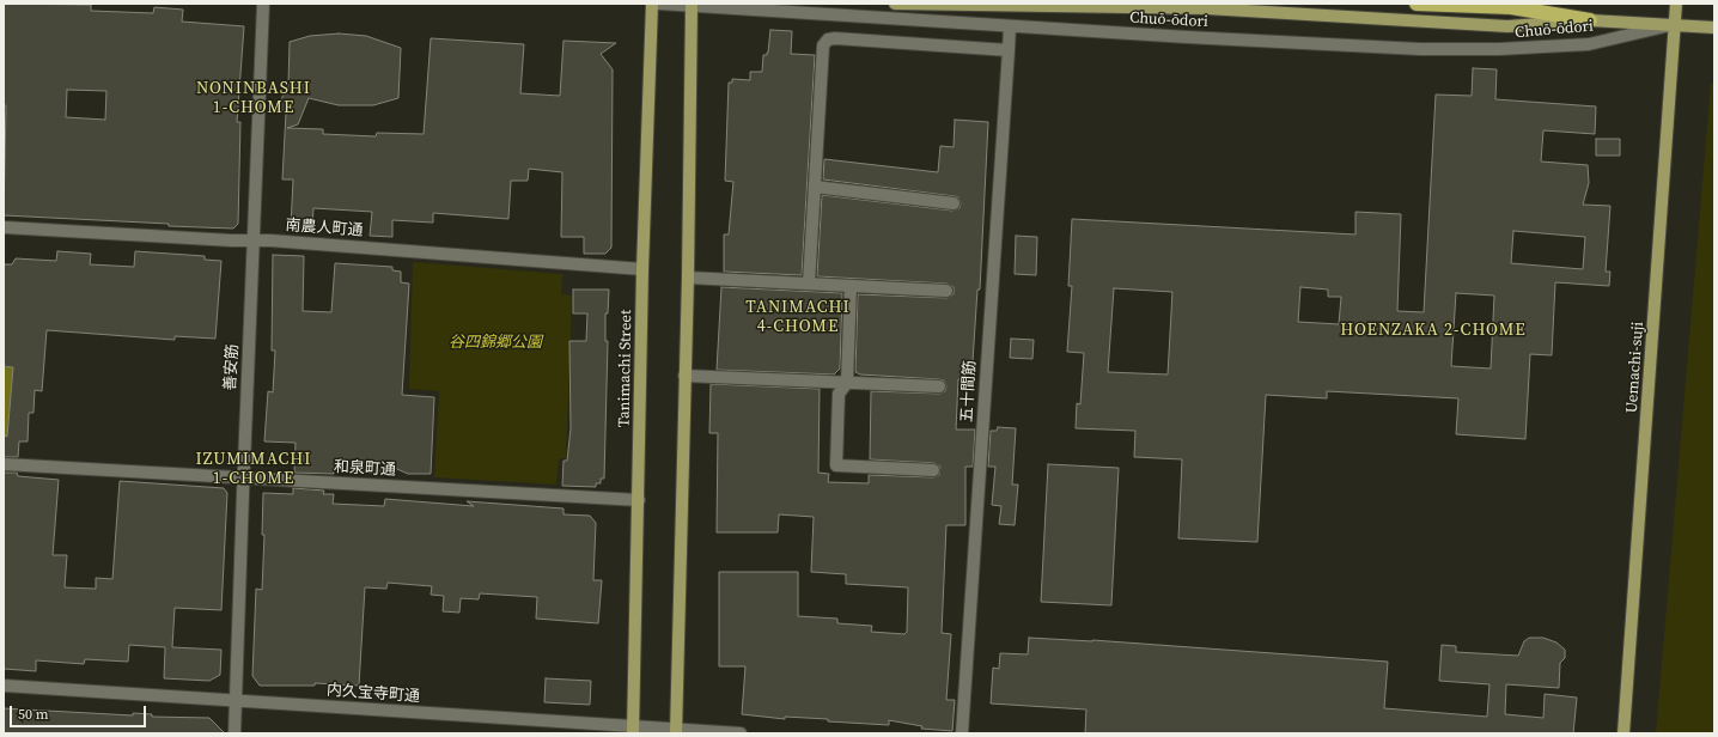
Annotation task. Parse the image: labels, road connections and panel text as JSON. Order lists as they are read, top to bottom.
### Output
{
  "streets": {
    "main road": ["Uemachi-suji", "Tanimachi Street"],
    "street": [
      "Chuō-ōdori",
      "南農人町通",
      "善安筋",
      "五十間筋",
      "和泉町通",
      "内久宝寺町通"
    ]
  },
  "crossings": [
    ["Chuō-ōdori", "Uemachi-suji"],
    ["Chuō-ōdori", "五十間筋"],
    ["南農人町通", "善安筋"],
    ["南農人町通", "Tanimachi Street"],
    ["善安筋", "和泉町通"],
    ["善安筋", "内久宝寺町通"],
    ["Tanimachi Street", "和泉町通"],
    ["Tanimachi Street", "内久宝寺町通"]
  ],
  "districts": [
    "NONINBASHI 1-CHOME",
    "TANIMACHI 4-CHOME",
    "HOENZAKA 2-CHOME",
    "IZUMIMACHI 1-CHOME"
  ],
  "parks": ["谷四錦郷公園"],
  "scale_bar": "50 m"
}
